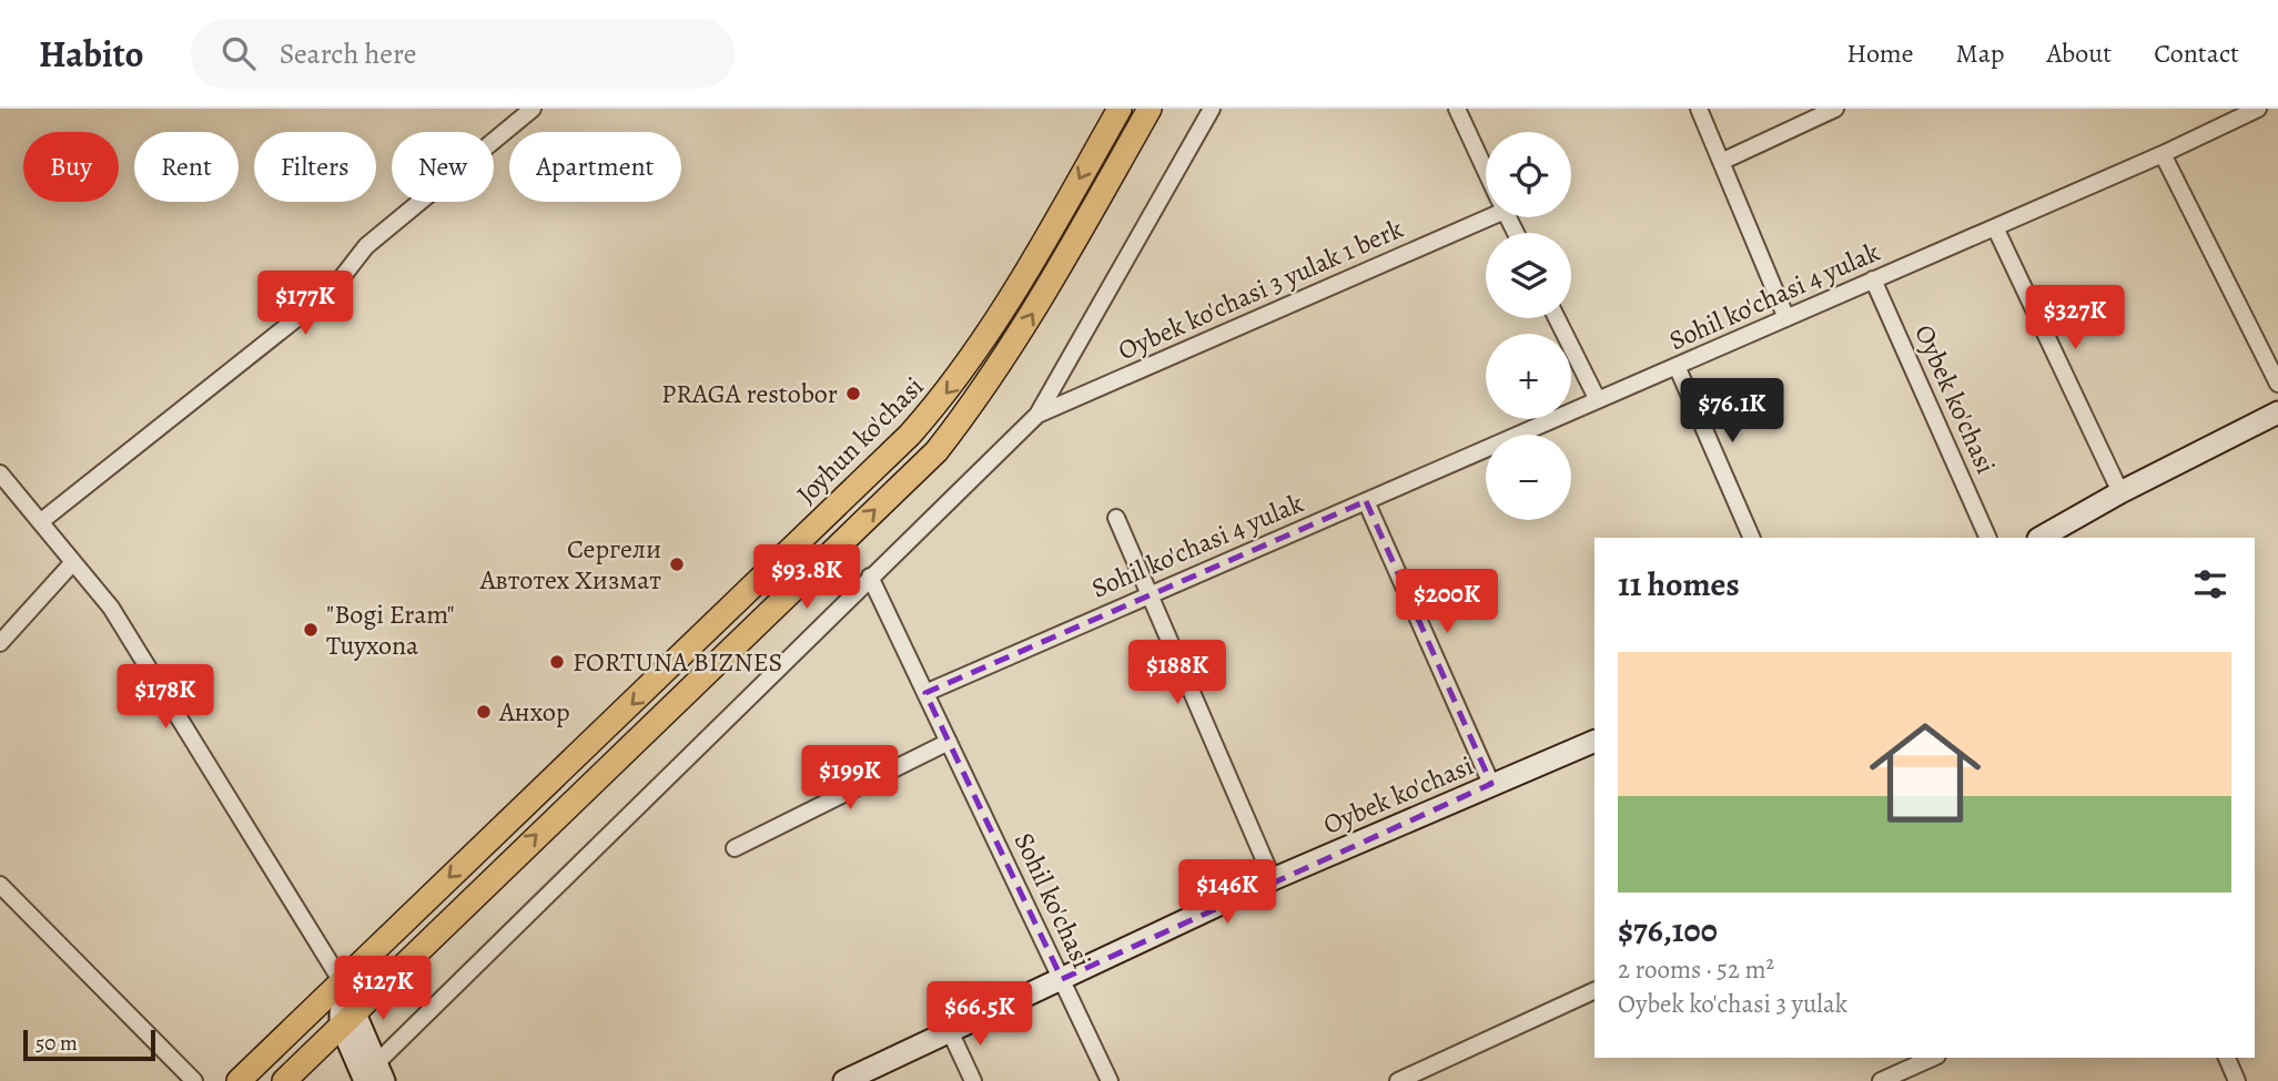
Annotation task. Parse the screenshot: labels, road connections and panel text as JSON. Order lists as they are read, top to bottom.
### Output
{
  "streets": {
    "main road": ["Joyhun ko'chasi"],
    "street": [
      "Oybek ko'chasi 3 yulak 1 berk",
      "Sohil ko'chasi 4 yulak",
      "Oybek ko'chasi",
      "Sohil ko'chasi"
    ]
  },
  "crossings": [
    ["Sohil ko'chasi 4 yulak", "Oybek ko'chasi"],
    ["Sohil ko'chasi 4 yulak", "Sohil ko'chasi"],
    ["Oybek ko'chasi", "Sohil ko'chasi"]
  ],
  "places": [
    "PRAGA restobor",
    "Сергели Автотех Хизмат",
    "\"Bogi Eram\" Tuyxona",
    "FORTUNA BIZNES",
    "Анхор"
  ],
  "scale_bar": "50 m",
  "page": {
    "header": "Habito",
    "search": "Search here",
    "nav": [
      "Home",
      "Map",
      "About",
      "Contact"
    ],
    "map_buttons": ["+", "−"],
    "chip": [
      "Buy",
      "Rent",
      "Filters",
      "New",
      "Apartment"
    ],
    "price": [
      "$177K",
      "$327K",
      "$76.1K",
      "$93.8K",
      "$200K",
      "$188K",
      "$178K",
      "$199K",
      "$146K",
      "$127K",
      "$66.5K"
    ],
    "heading": "11 homes",
    "list": [
      {
        "name": "$76,100",
        "note": "2 rooms · 52 m² · Oybek ko'chasi 3 yulak"
      }
    ],
    "scale": "50 m"
  }
}
